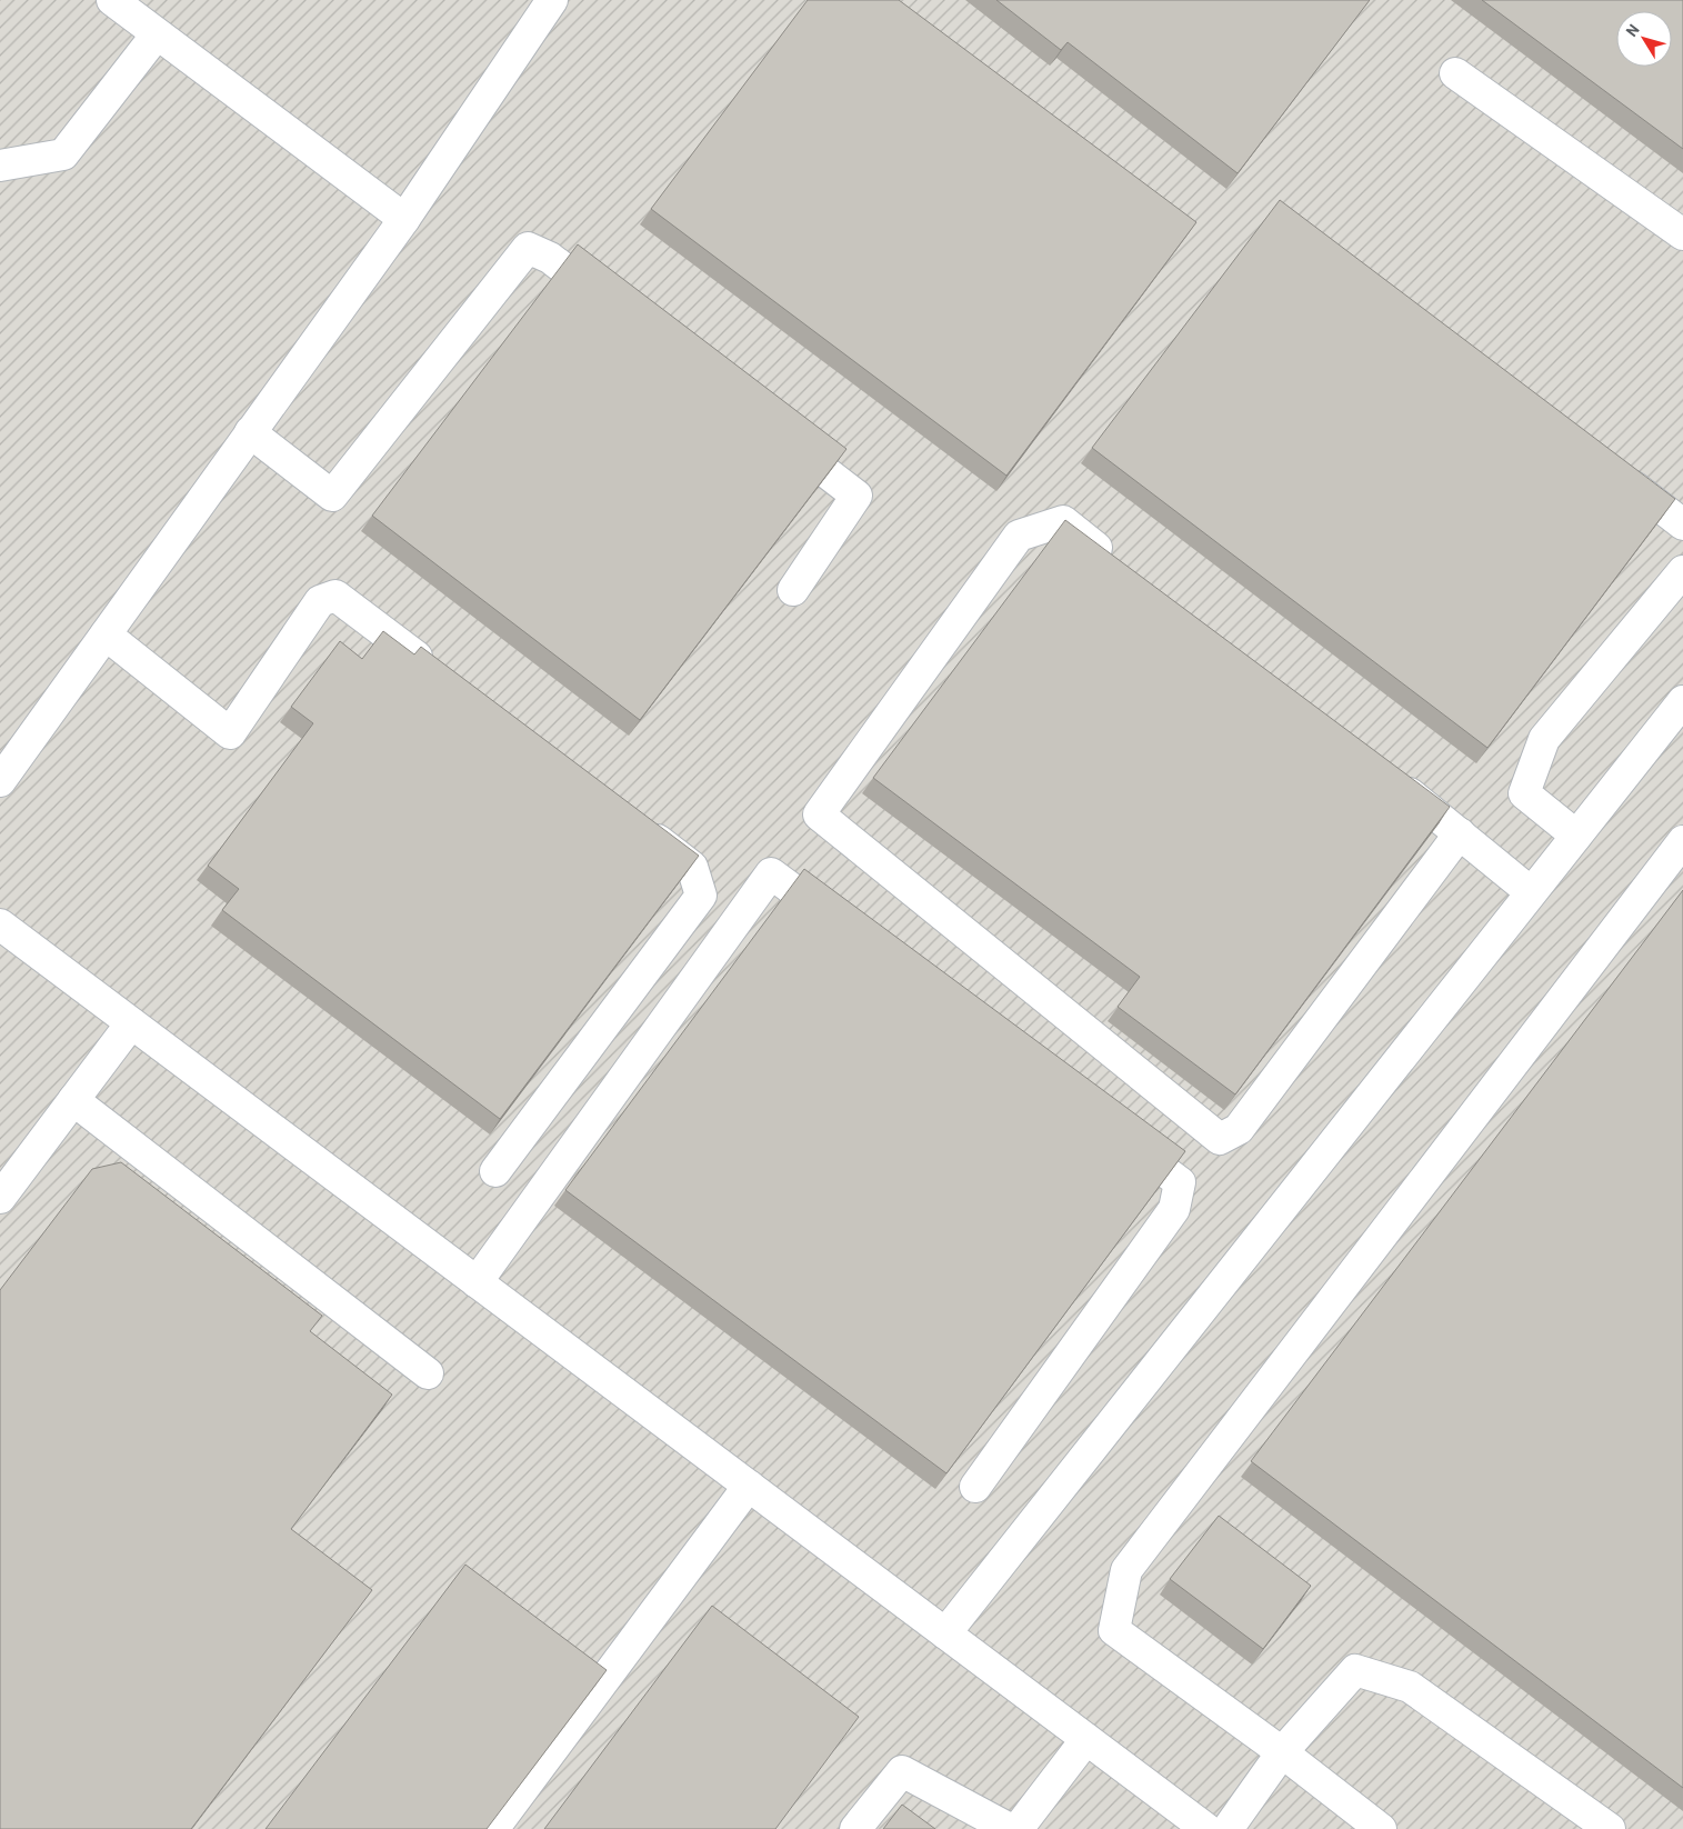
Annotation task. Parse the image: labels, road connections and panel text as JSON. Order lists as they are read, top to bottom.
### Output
{
  "north": "top left"
}
